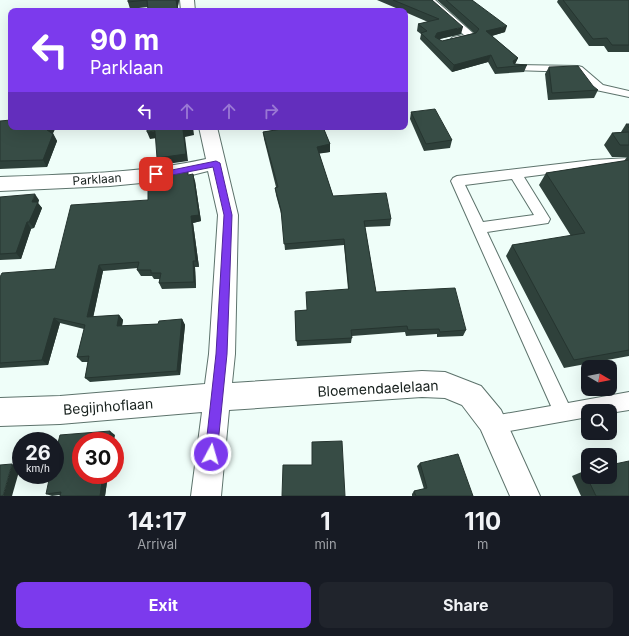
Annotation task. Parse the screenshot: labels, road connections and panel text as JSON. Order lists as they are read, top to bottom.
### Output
{
  "streets": {
    "street": ["Parklaan", "Bloemendaelelaan", "Begijnhoflaan"]
  },
  "crossings": [
    ["Bloemendaelelaan", "Begijnhoflaan"]
  ],
  "north": "right",
  "page": {
    "turn": ["90 m", "Parklaan"],
    "speed": "26 km/h",
    "limit": "30",
    "eta": [
      "14:17",
      "Arrival",
      "1",
      "min",
      "110",
      "m"
    ],
    "buttons": ["Exit", "Share"]
  }
}
